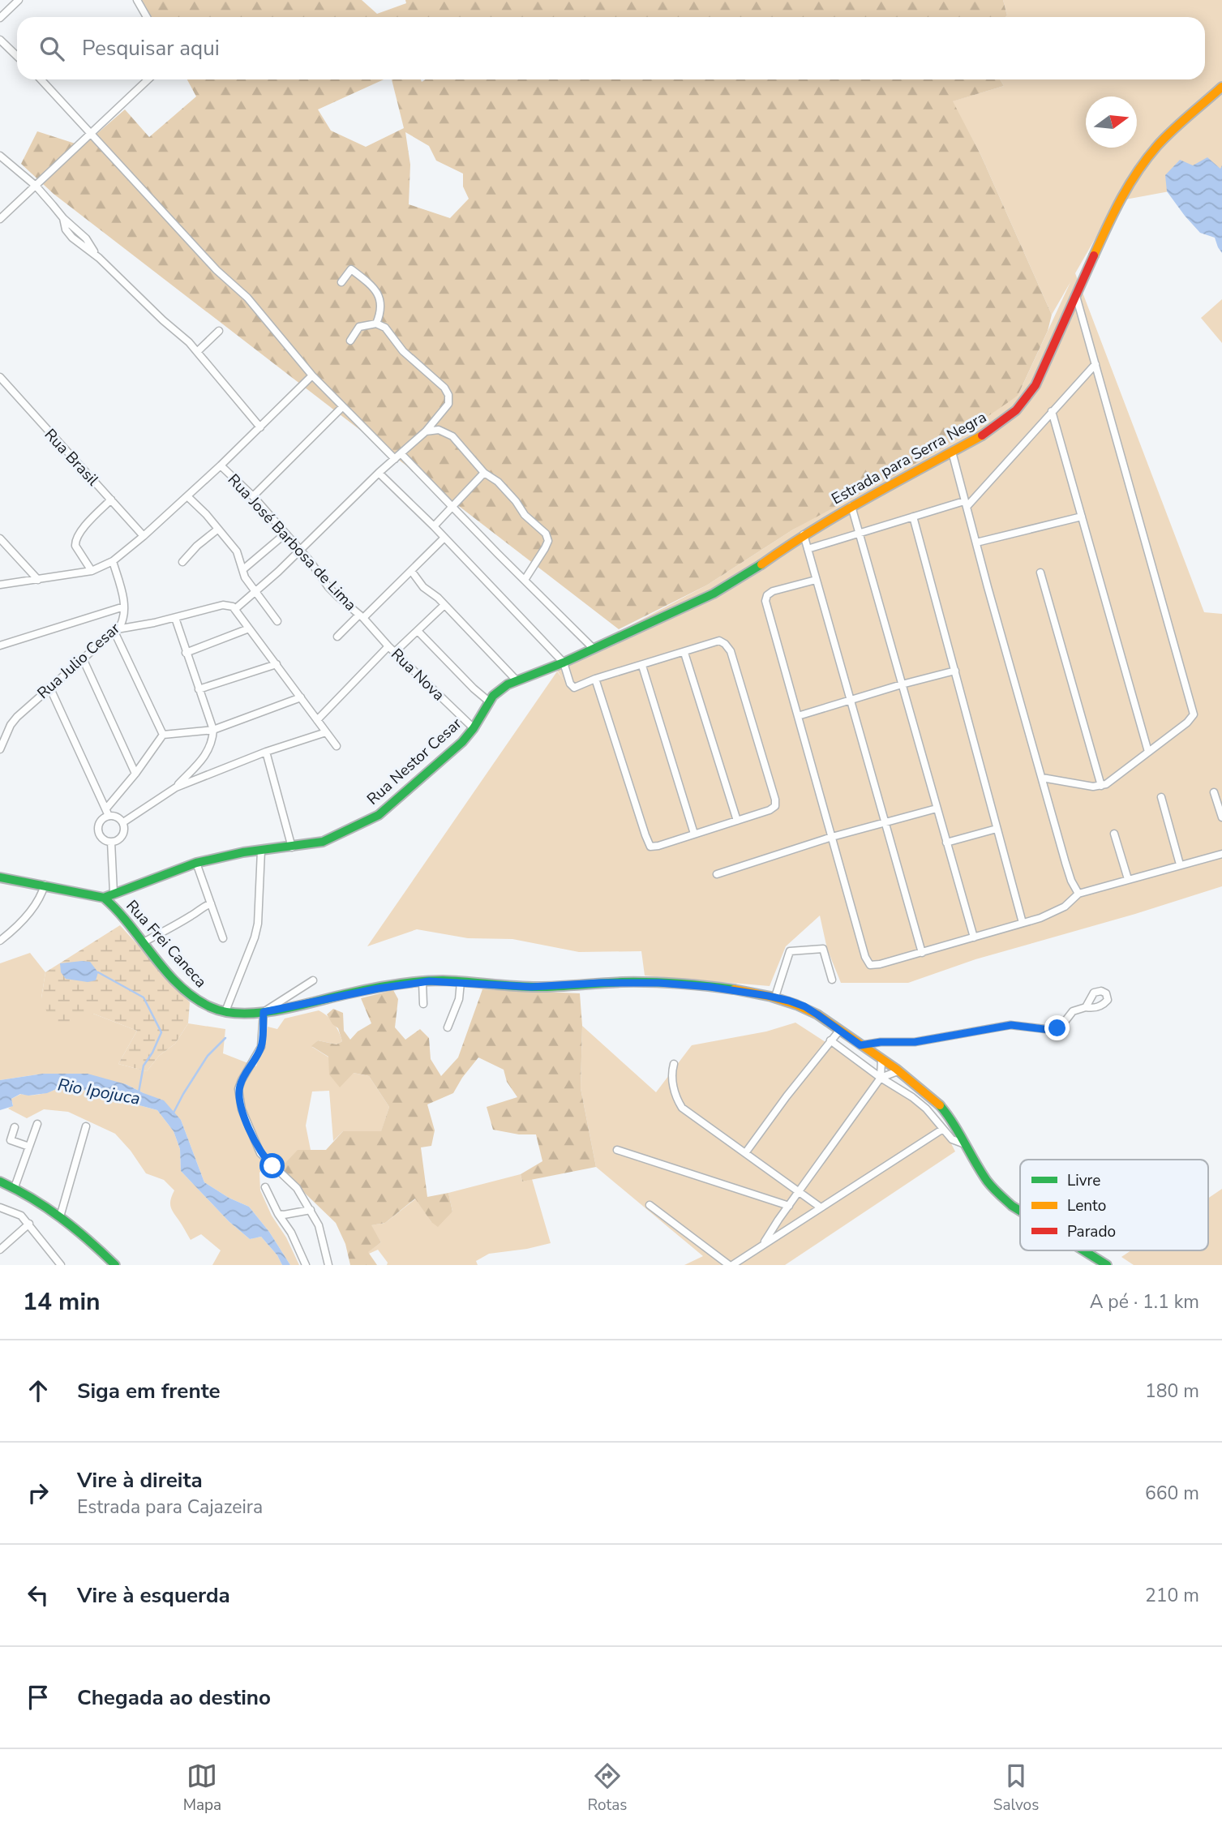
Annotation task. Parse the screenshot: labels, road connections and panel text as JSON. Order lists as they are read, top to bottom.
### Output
{
  "streets": {
    "street": [
      "Rua Brasil",
      "Estrada para Serra Negra",
      "Rua José Barbosa de Lima",
      "Rua Julio Cesar",
      "Rua Nova",
      "Rua Nestor Cesar",
      "Rua Frei Caneca"
    ]
  },
  "crossings": [
    ["Estrada para Serra Negra", "Rua Nestor Cesar"],
    ["Rua José Barbosa de Lima", "Rua Nova"],
    ["Rua Nova", "Rua Nestor Cesar"],
    ["Rua Nestor Cesar", "Rua Frei Caneca"]
  ],
  "water": ["Rio Ipojuca"],
  "legend": ["Livre", "Lento", "Parado"],
  "north": "right",
  "page": {
    "search": "Pesquisar aqui",
    "heading": ["14 min", "A pé · 1.1 km"],
    "list": [
      ["Siga em frente", "180 m"],
      ["Vire à direita", "Estrada para Cajazeira", "660 m"],
      ["Vire à esquerda", "210 m"],
      "Chegada ao destino"
    ],
    "nav": ["Mapa", "Rotas", "Salvos"]
  }
}
